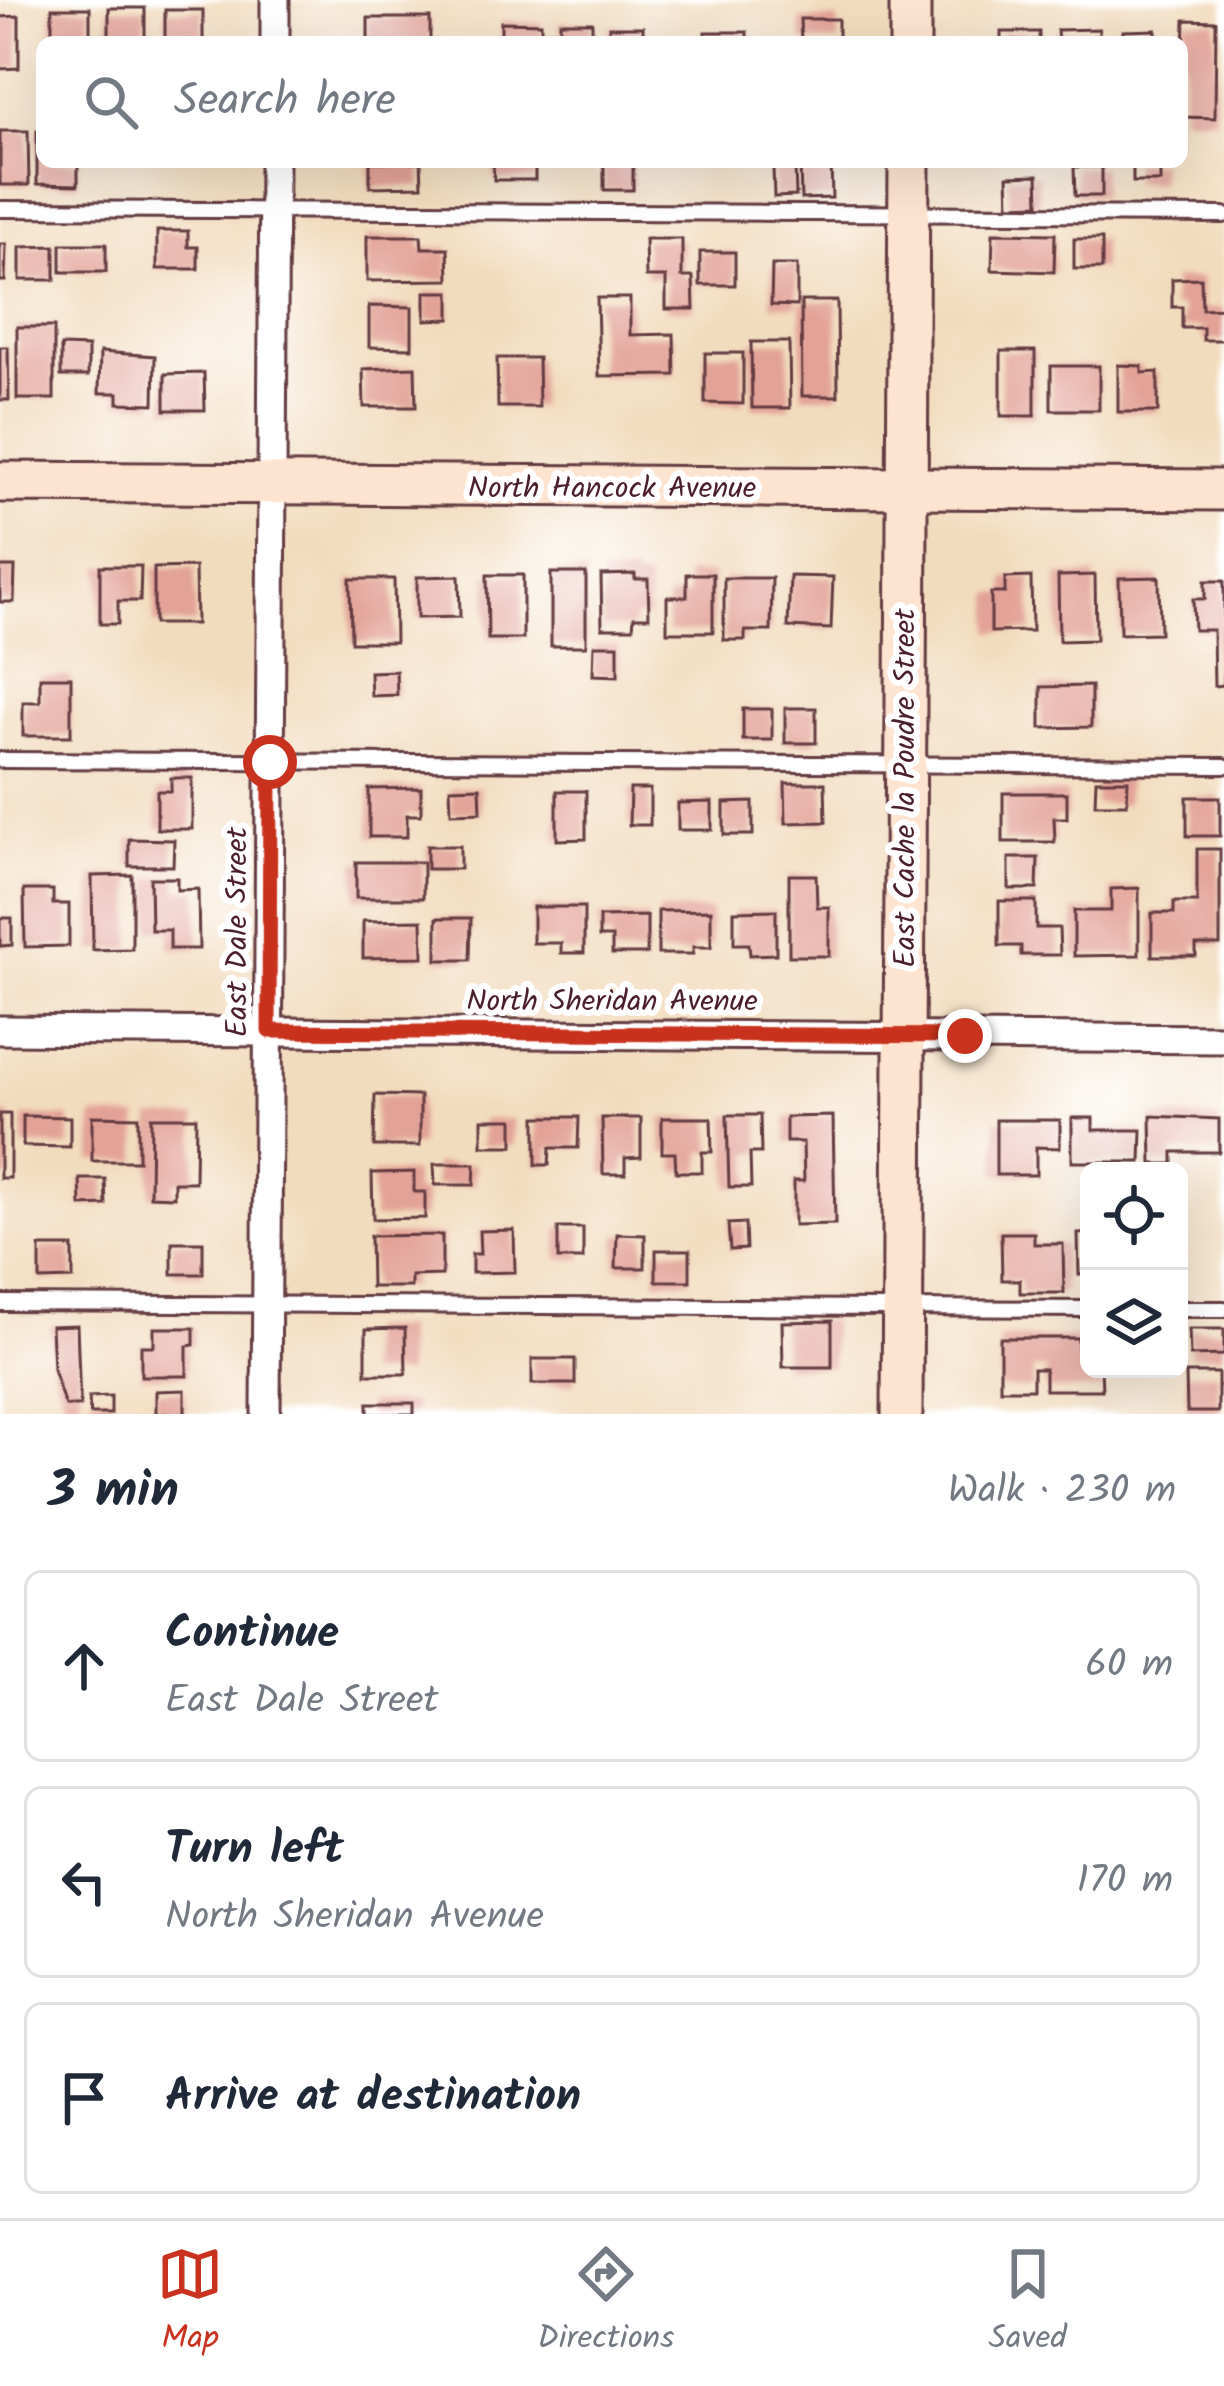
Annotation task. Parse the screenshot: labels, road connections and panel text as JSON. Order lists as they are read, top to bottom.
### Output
{
  "streets": {
    "street": [
      "North Hancock Avenue",
      "East Cache la Poudre Street",
      "East Dale Street",
      "North Sheridan Avenue"
    ]
  },
  "crossings": [
    ["North Hancock Avenue", "East Cache la Poudre Street"],
    ["North Hancock Avenue", "East Dale Street"],
    ["East Cache la Poudre Street", "North Sheridan Avenue"],
    ["East Dale Street", "North Sheridan Avenue"]
  ],
  "page": {
    "search": "Search here",
    "heading": ["3 min", "Walk · 230 m"],
    "list": [
      ["Continue", "East Dale Street", "60 m"],
      ["Turn left", "North Sheridan Avenue", "170 m"],
      "Arrive at destination"
    ],
    "nav": ["Map", "Directions", "Saved"]
  }
}
